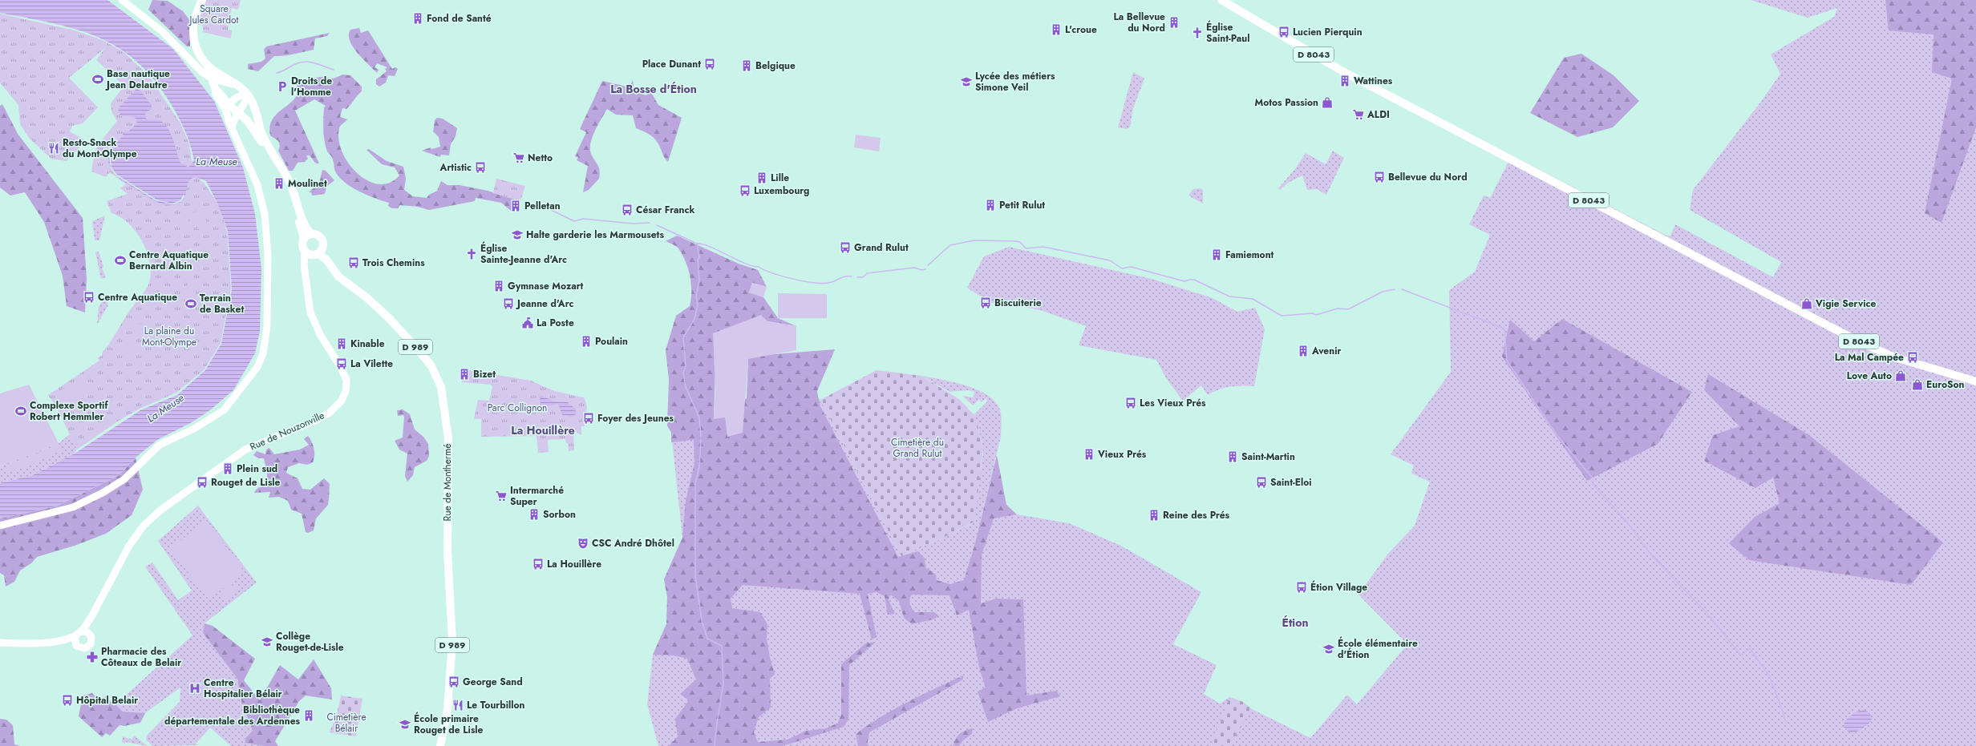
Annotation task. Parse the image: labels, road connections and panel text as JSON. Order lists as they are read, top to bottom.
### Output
{
  "streets": {
    "main road": [
      "D 8043",
      "D 989",
      "Rue de Nouzonville",
      "Rue de Monthermé"
    ]
  },
  "crossings": [
    ["Rue de Nouzonville", "Rue de Monthermé"]
  ],
  "districts": ["La Bosse d'Étion", "La Houillère", "Étion"],
  "water": ["La Meuse"],
  "parks": [
    "Square Jules Cardot",
    "La plaine du Mont-Olympe",
    "Parc Collignon",
    "Cimetière du Grand Rulut",
    "Cimetière Bélair"
  ],
  "places": {
    "building": [
      "Fond de Santé",
      "La Bellevue du Nord",
      "L'croue",
      "Belgique",
      "Wattines",
      "Lille",
      "Moulinet",
      "Petit Rulut",
      "Pelletan",
      "Famiemont",
      "Gymnase Mozart",
      "Poulain",
      "Kinable",
      "Avenir",
      "Bizet",
      "Vieux Prés",
      "Saint-Martin",
      "Plein sud",
      "Sorbon",
      "Reine des Prés",
      "Bibliothèque départementale des Ardennes"
    ],
    "bus stop": [
      "Lucien Pierquin",
      "Place Dunant",
      "Artistic",
      "Bellevue du Nord",
      "Luxembourg",
      "César Franck",
      "Grand Rulut",
      "Trois Chemins",
      "Centre Aquatique",
      "Biscuiterie",
      "Jeanne d'Arc",
      "La Mal Campée",
      "La Vilette",
      "Les Vieux Prés",
      "Foyer des Jeunes",
      "Rouget de Lisle",
      "Saint-Eloi",
      "La Houillère",
      "Étion Village",
      "George Sand",
      "Hôpital Belair"
    ],
    "church": ["Église Saint-Paul", "Église Sainte-Jeanne d'Arc"],
    "sports": [
      "Base nautique Jean Delautre",
      "Centre Aquatique Bernard Albin",
      "Terrain de Basket",
      "Complexe Sportif Robert Hemmler"
    ],
    "school or university": [
      "Lycée des métiers Simone Veil",
      "Halte garderie les Marmousets",
      "Collège Rouget-de-Lisle",
      "École élémentaire d'Étion",
      "École primaire Rouget de Lisle"
    ],
    "parking": ["Droits de l'Homme"],
    "shop": [
      "Motos Passion",
      "Vigie Service",
      "Love Auto",
      "EuroSon"
    ],
    "supermarket": ["ALDI", "Netto", "Intermarché Super"],
    "restaurant": ["Resto-Snack du Mont-Olympe", "Le Tourbillon"],
    "public building": ["La Poste"],
    "theatre": ["CSC André Dhôtel"],
    "pharmacy": ["Pharmacie des Côteaux de Belair"],
    "hospital": ["Centre Hospitalier Bélair"]
  }
}
